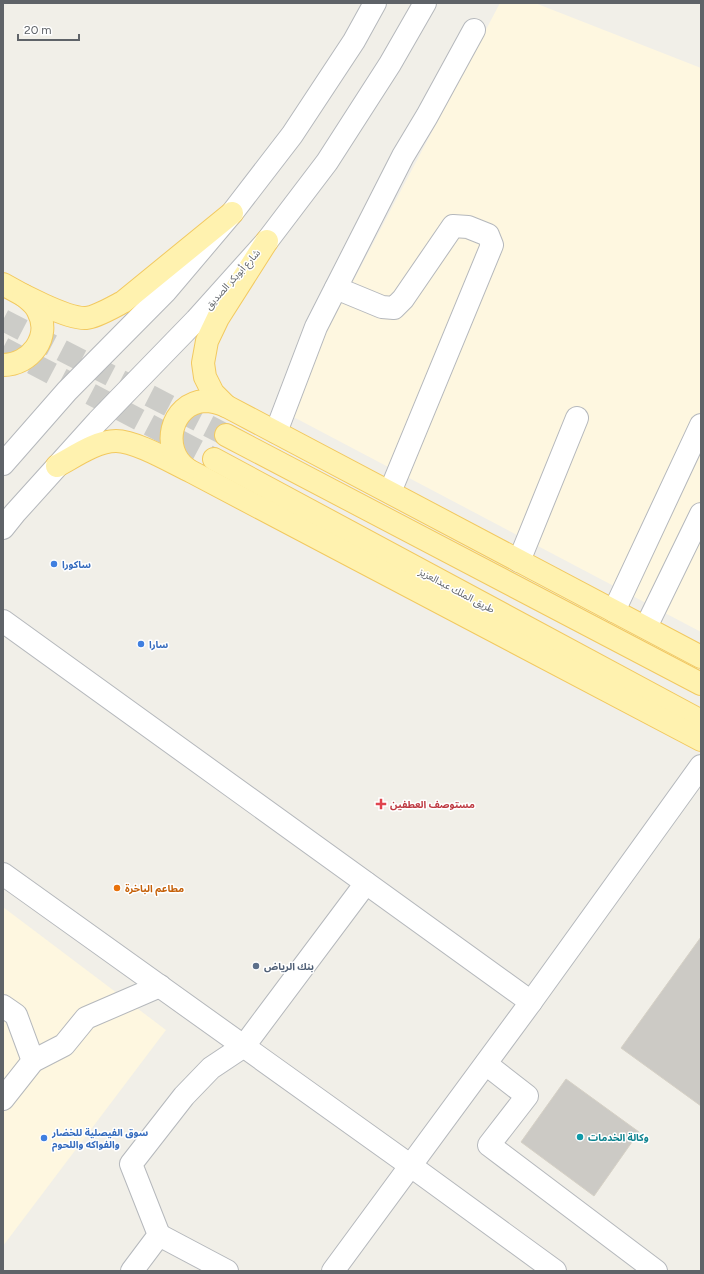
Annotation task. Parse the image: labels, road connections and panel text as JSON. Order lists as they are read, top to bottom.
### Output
{
  "streets": {
    "main road": ["طريق الملك عبدالعزيز"],
    "street": ["شارع أبوبكر الصديق"]
  },
  "places": {
    "other": [
      "ساكورا",
      "سارا",
      "مطاعم الباخرة",
      "بنك الرياض",
      "وكالة الخدمات",
      "سوق الفيصلية للخضار والفواكه واللحوم"
    ],
    "health": ["مستوصف العطفين"]
  },
  "scale_bar": "20 m"
}
